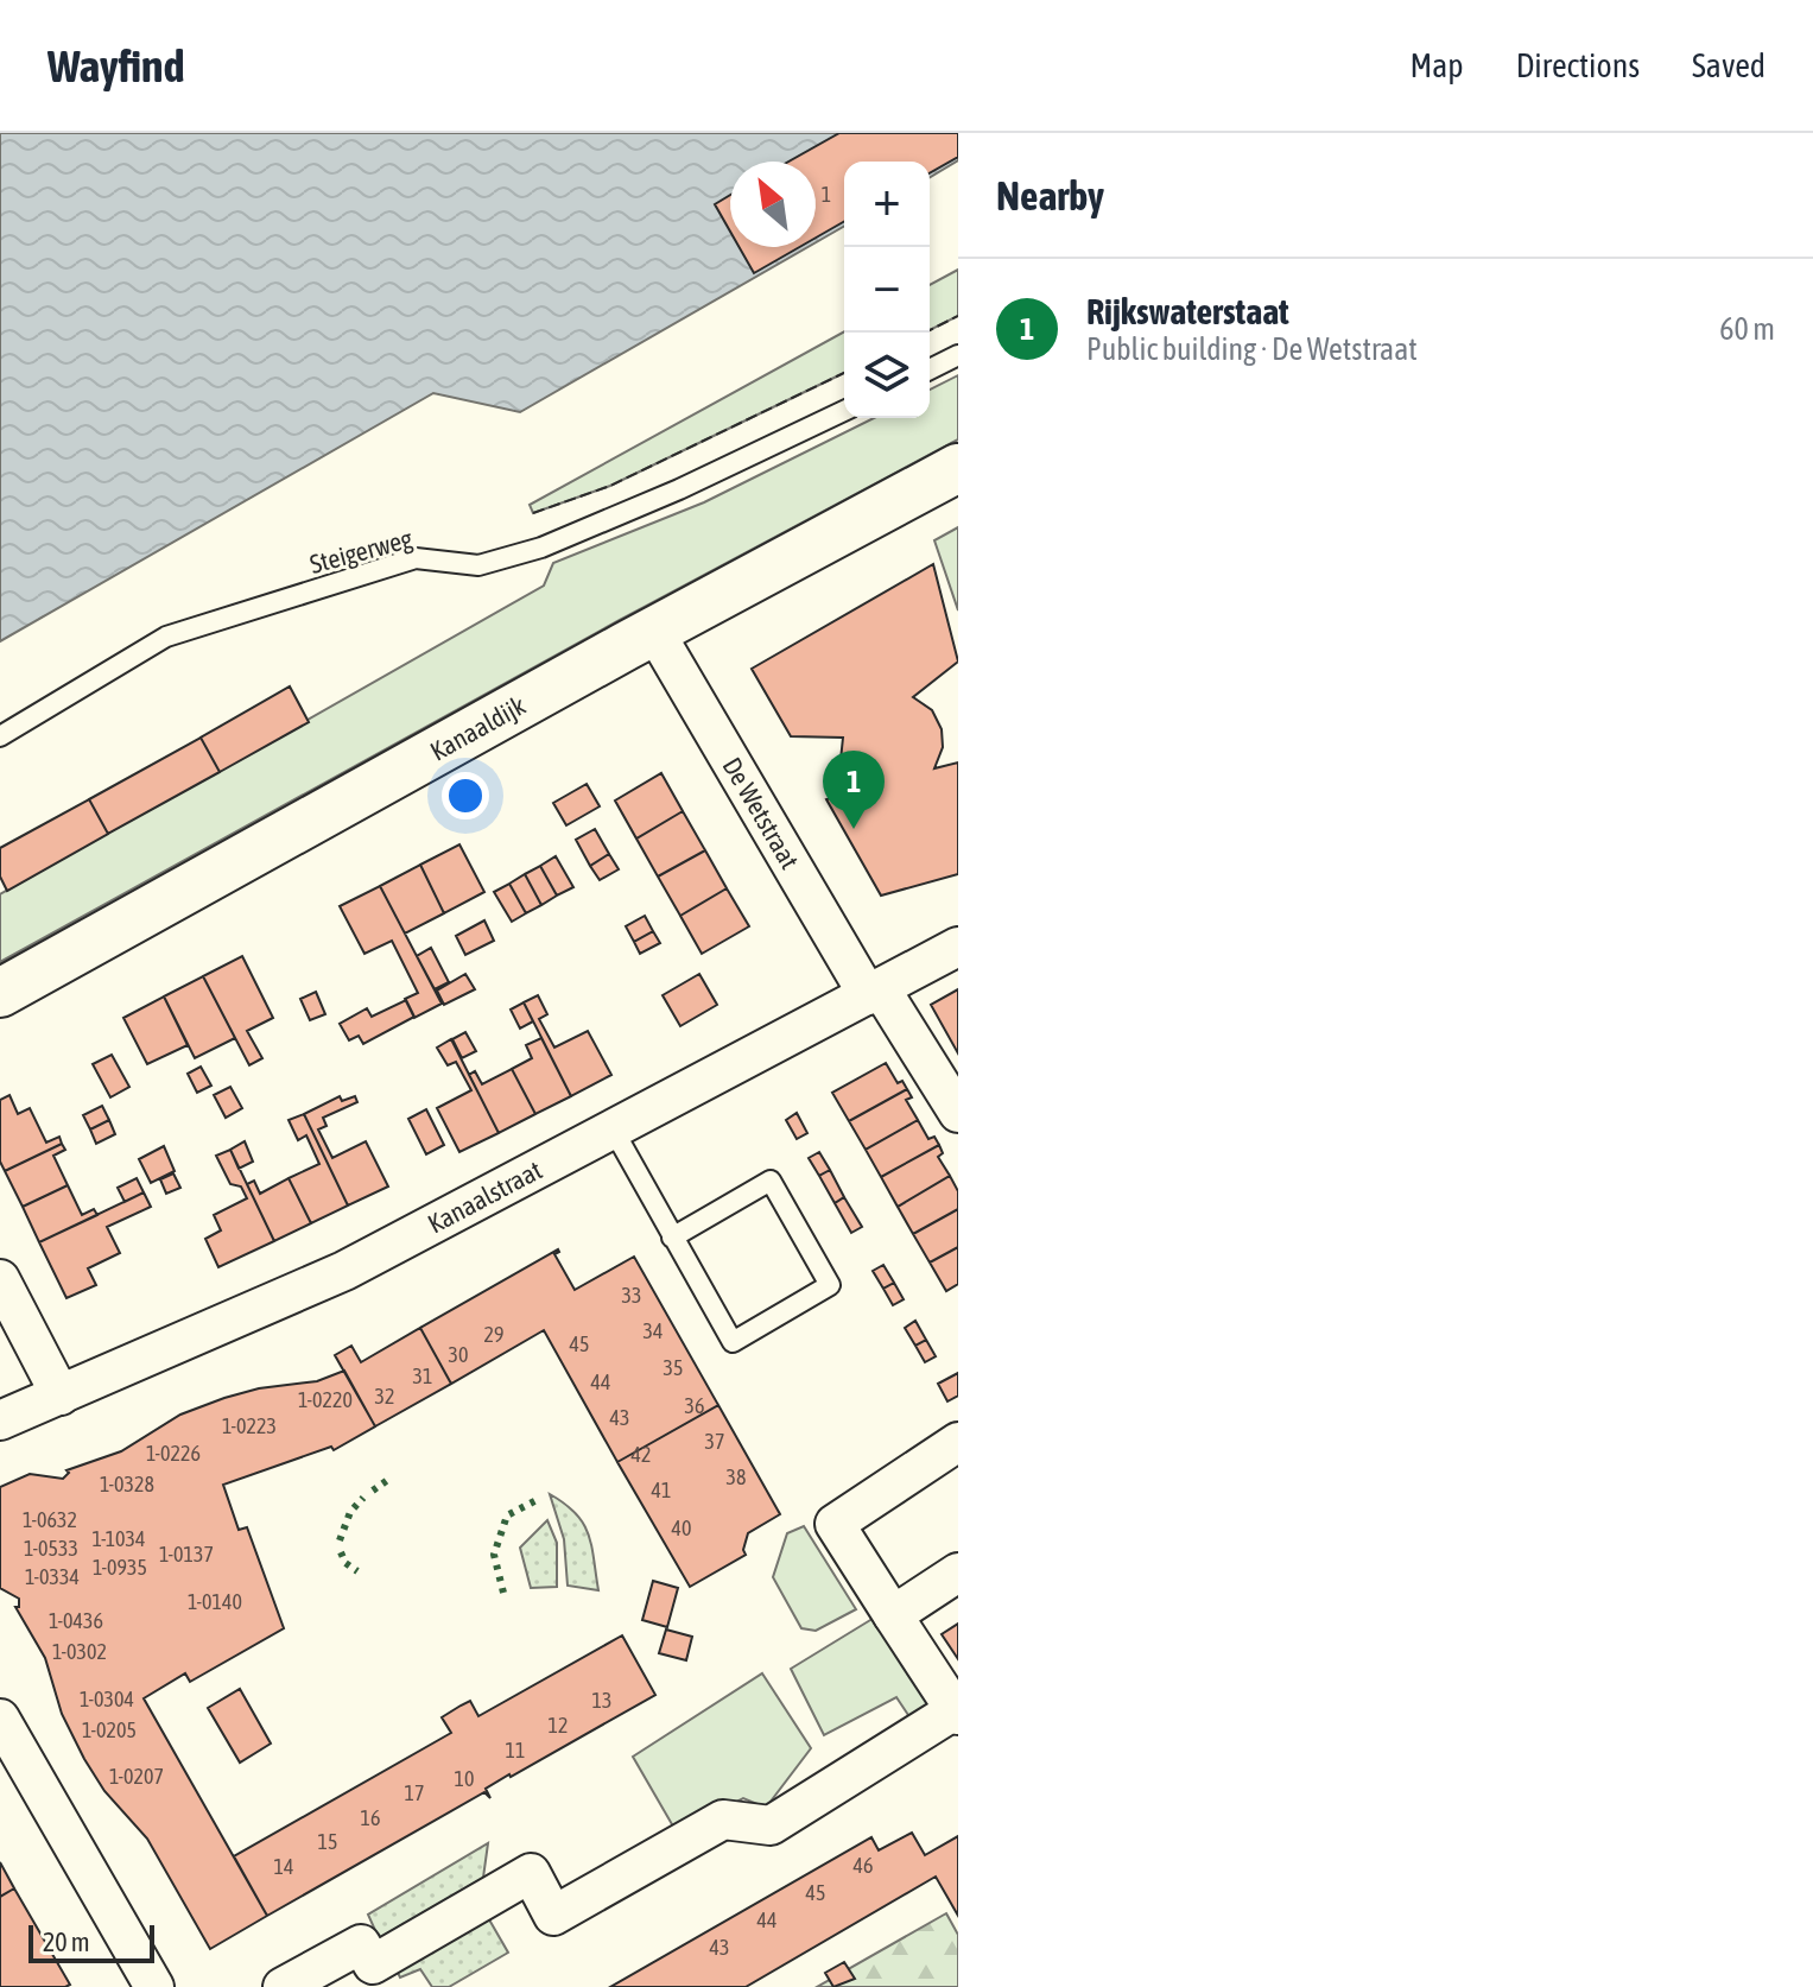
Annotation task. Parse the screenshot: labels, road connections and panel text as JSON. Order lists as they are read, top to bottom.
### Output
{
  "streets": {
    "street": ["Kanaaldijk", "De Wetstraat", "Kanaalstraat"],
    "lane": ["Steigerweg"]
  },
  "crossings": [
    ["Kanaaldijk", "De Wetstraat"],
    ["De Wetstraat", "Kanaalstraat"]
  ],
  "house_numbers": [
    "1",
    "33",
    "34",
    "29",
    "45",
    "30",
    "35",
    "31",
    "44",
    "32",
    "1-0220",
    "36",
    "43",
    "1-0223",
    "37",
    "1-0226",
    "42",
    "38",
    "1-0328",
    "41",
    "1-0632",
    "40",
    "1-1034",
    "1-0533",
    "1-0137",
    "1-0935",
    "1-0334",
    "1-0140",
    "1-0436",
    "1-0302",
    "1-0304",
    "13",
    "12",
    "1-0205",
    "11",
    "1-0207",
    "10",
    "17",
    "16",
    "15",
    "46",
    "14",
    "45",
    "44",
    "43"
  ],
  "scale_bar": "20 m",
  "north": "top left",
  "page": {
    "header": "Wayfind",
    "nav": ["Map", "Directions", "Saved"],
    "heading": "Nearby",
    "map_buttons": ["+", "−"],
    "list": [
      {
        "mark": "1",
        "name": "Rijkswaterstaat",
        "note": "Public building · De Wetstraat",
        "value": "60 m"
      }
    ],
    "pins": "1",
    "scale": "20 m"
  }
}
